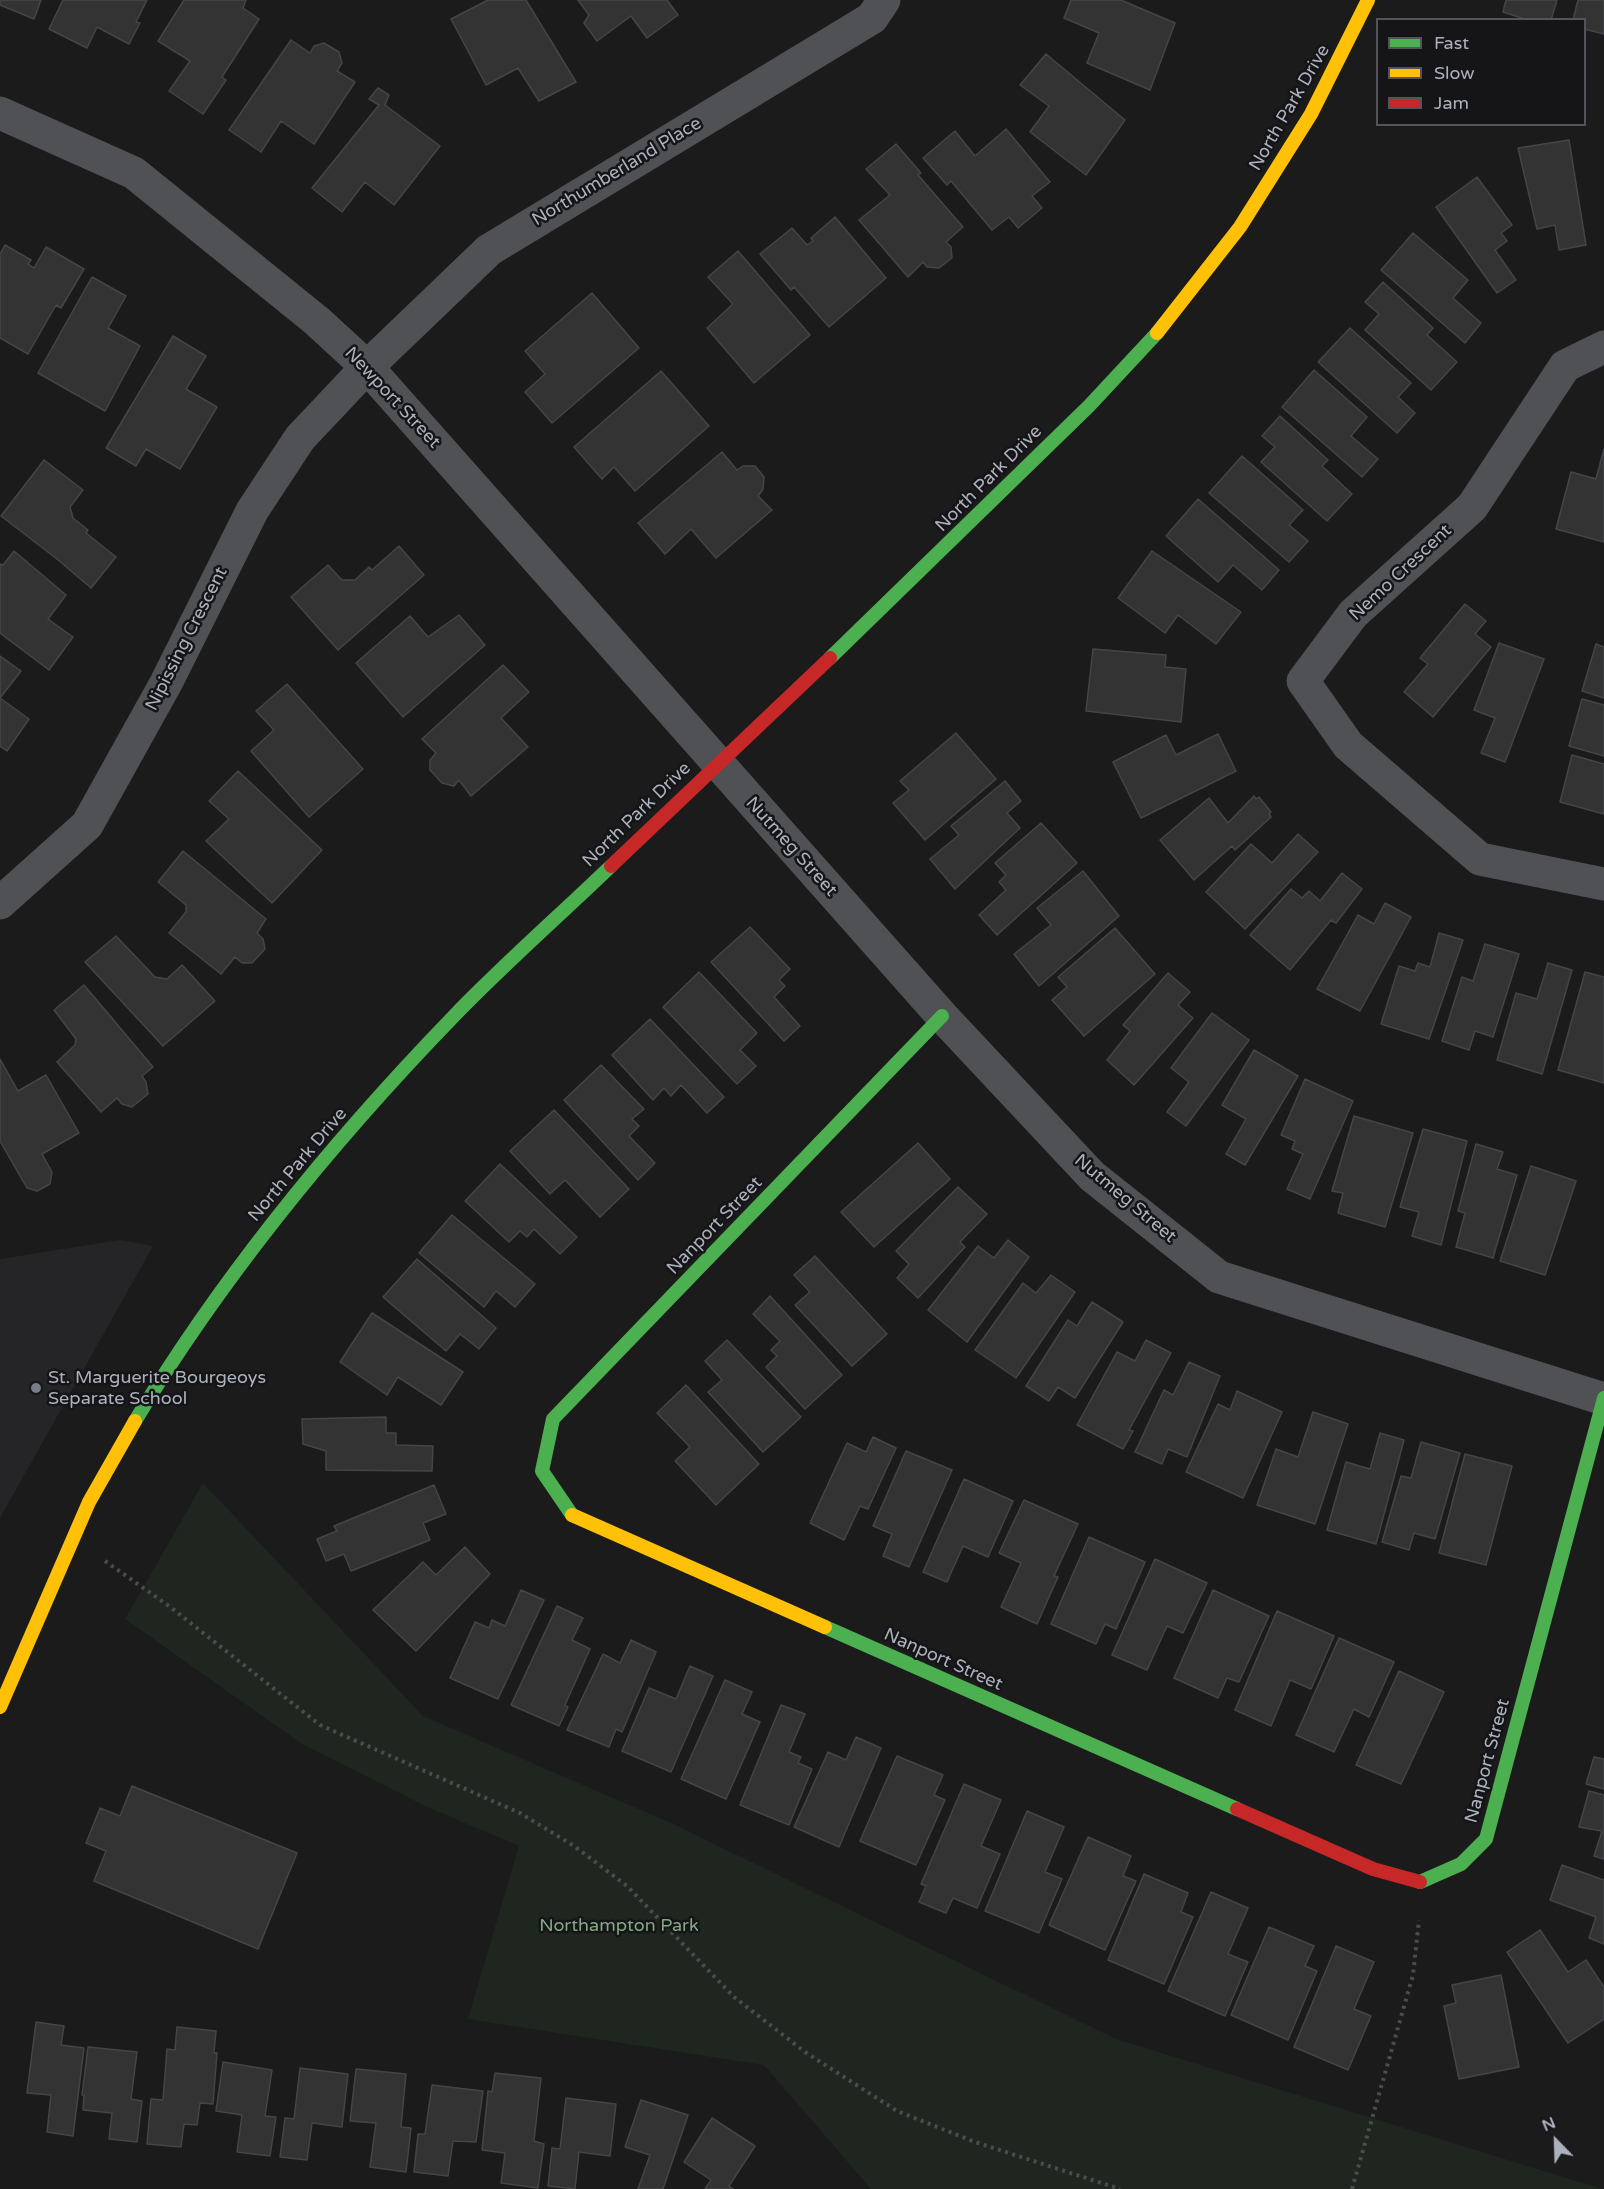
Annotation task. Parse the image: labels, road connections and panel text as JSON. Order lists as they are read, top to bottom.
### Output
{
  "streets": {
    "main road": ["North Park Drive", "Nanport Street"],
    "street": [
      "Northumberland Place",
      "Newport Street",
      "Nemo Crescent",
      "Nipissing Crescent",
      "Nutmeg Street"
    ]
  },
  "crossings": [
    ["North Park Drive", "Newport Street"],
    ["North Park Drive", "Nutmeg Street"],
    ["Northumberland Place", "Newport Street"],
    ["Northumberland Place", "Nipissing Crescent"],
    ["Newport Street", "Nipissing Crescent"],
    ["Newport Street", "Nutmeg Street"],
    ["Nutmeg Street", "Nanport Street"]
  ],
  "parks": ["Northampton Park"],
  "places": ["St. Marguerite Bourgeoys Separate School"],
  "legend": ["Fast", "Slow", "Jam"],
  "north": "top left"
}
